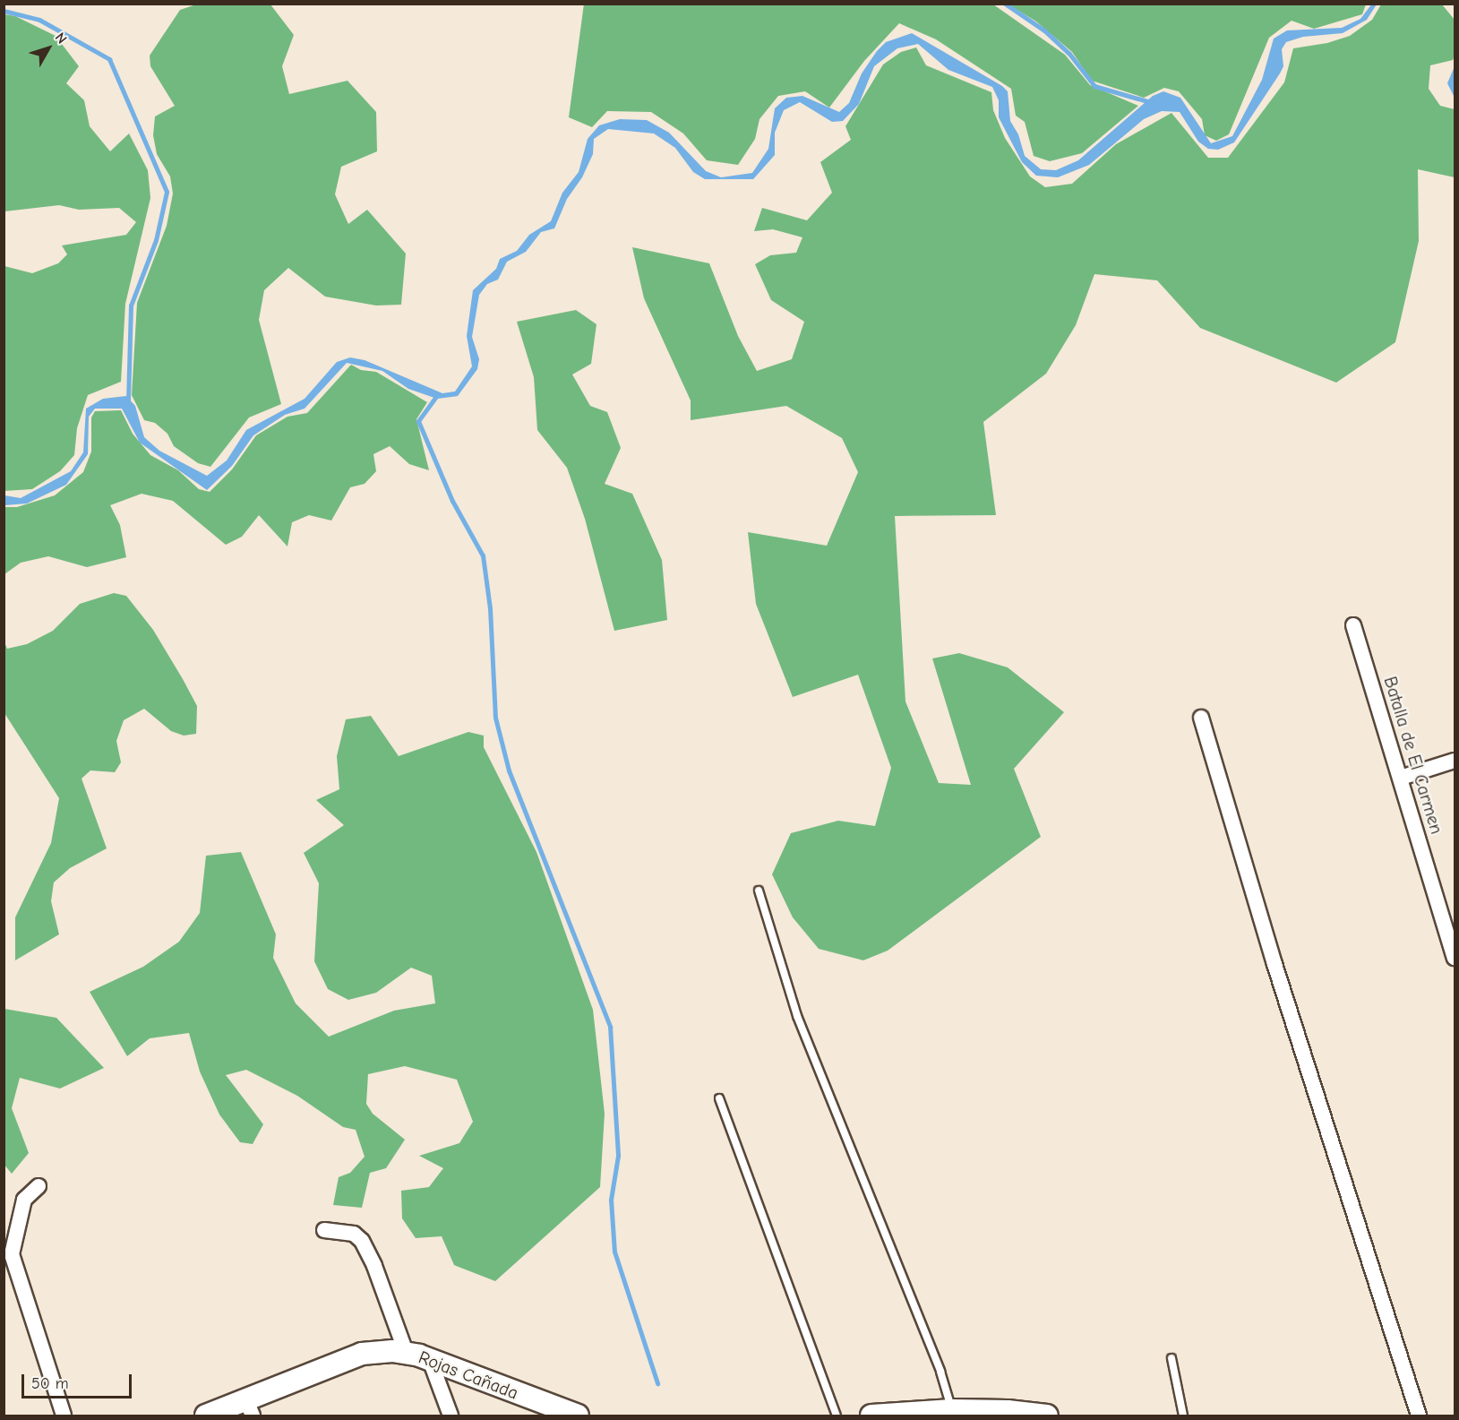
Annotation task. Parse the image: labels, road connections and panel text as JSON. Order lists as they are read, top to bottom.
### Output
{
  "streets": {
    "main road": ["Rojas Cañada"],
    "street": ["Batalla de El Carmen"]
  },
  "scale_bar": "50 m",
  "north": "top right"
}
